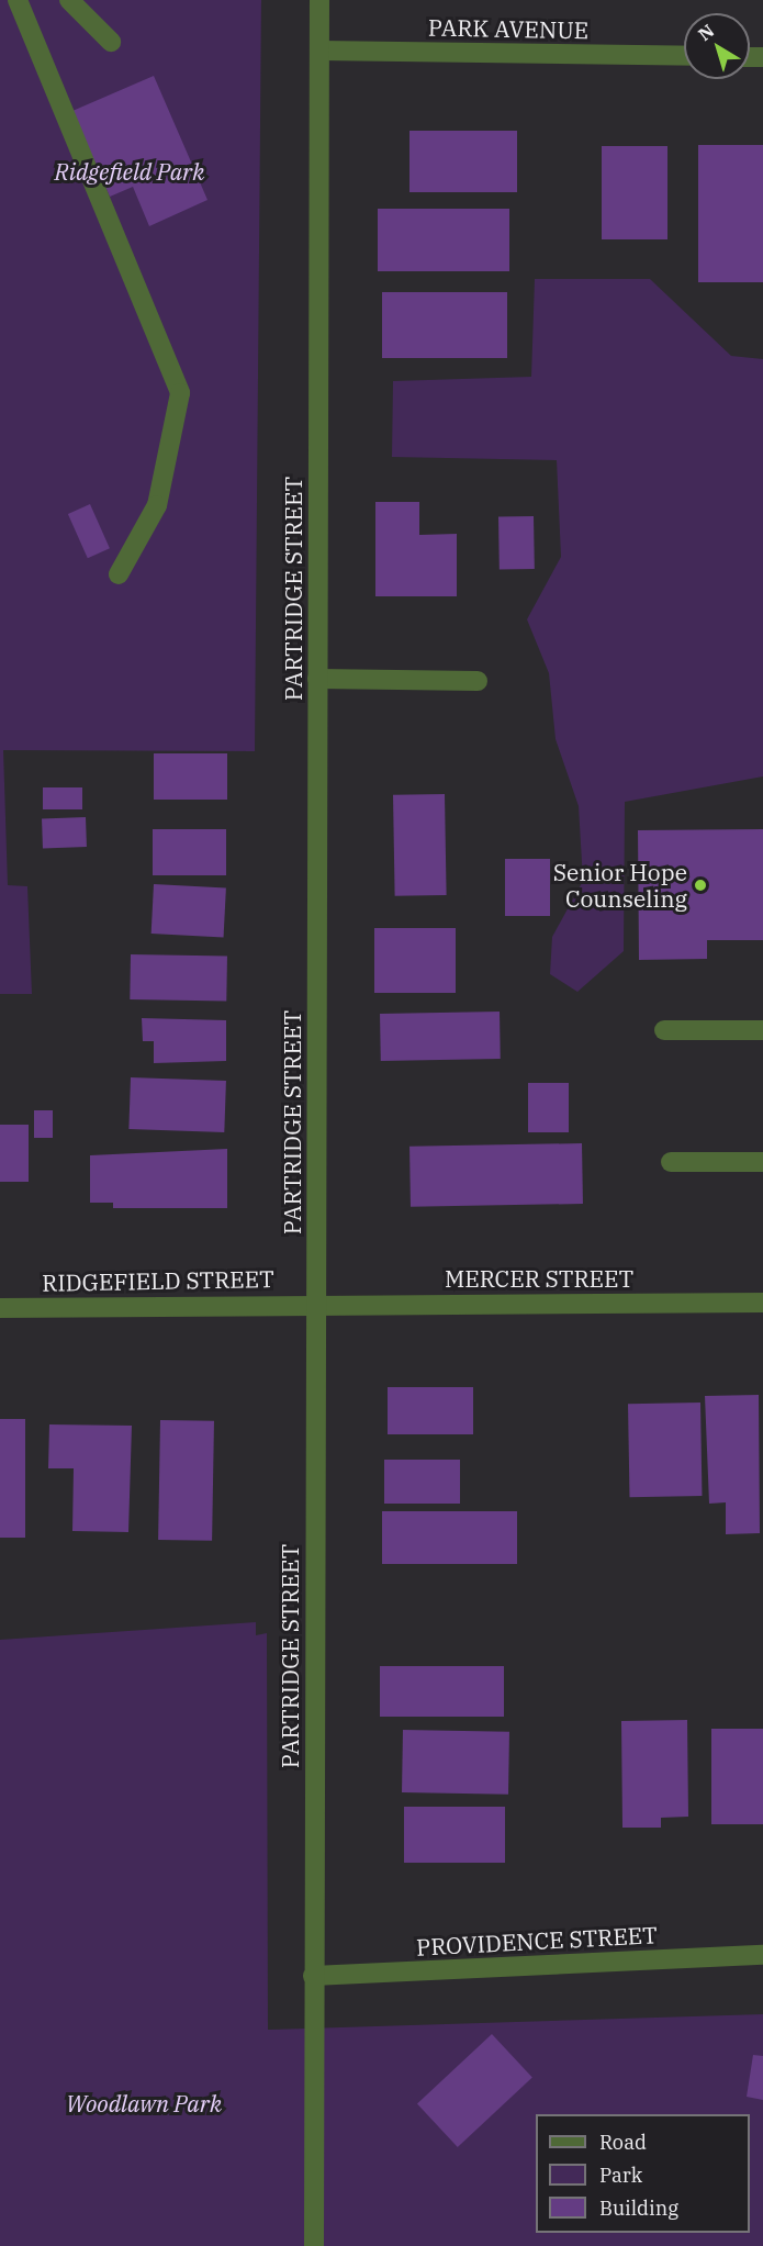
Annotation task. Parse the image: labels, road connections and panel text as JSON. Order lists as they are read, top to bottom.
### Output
{
  "streets": {
    "street": [
      "PARK AVENUE",
      "PARTRIDGE STREET",
      "MERCER STREET",
      "RIDGEFIELD STREET",
      "PROVIDENCE STREET"
    ]
  },
  "crossings": [
    ["PARK AVENUE", "PARTRIDGE STREET"],
    ["PARTRIDGE STREET", "MERCER STREET"],
    ["PARTRIDGE STREET", "RIDGEFIELD STREET"],
    ["PARTRIDGE STREET", "PROVIDENCE STREET"],
    ["MERCER STREET", "RIDGEFIELD STREET"]
  ],
  "parks": ["Ridgefield Park", "Woodlawn Park"],
  "places": ["Senior Hope Counseling"],
  "legend": ["Road", "Park", "Building"],
  "north": "top left"
}
